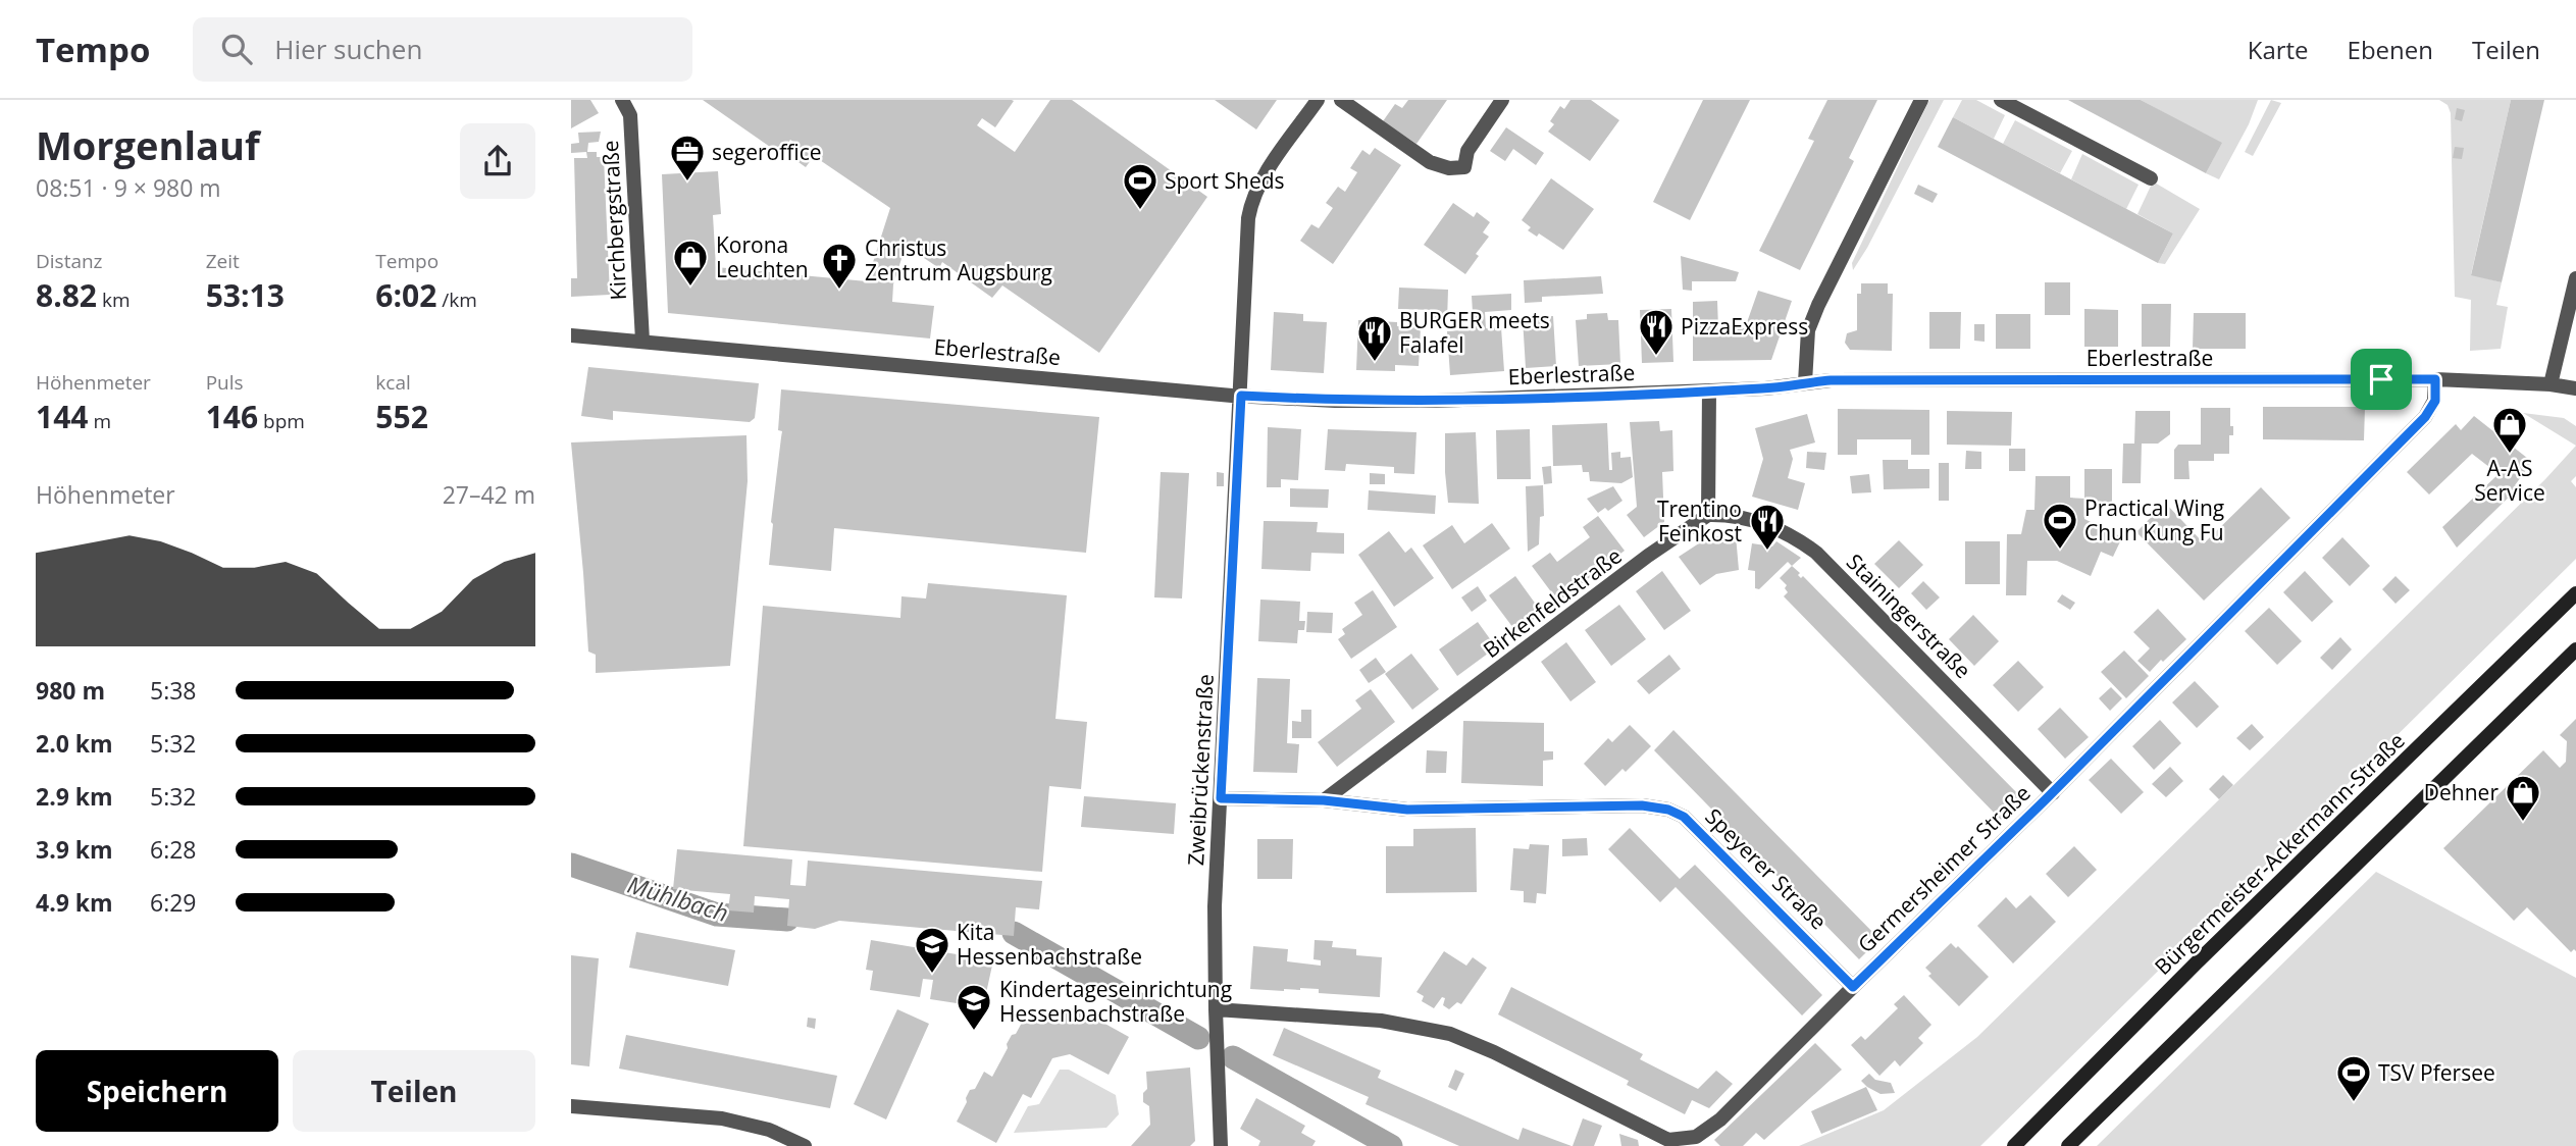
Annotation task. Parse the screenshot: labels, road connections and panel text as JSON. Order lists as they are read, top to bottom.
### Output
{
  "streets": {
    "main road": ["Bürgermeister-Ackermann-Straße"],
    "street": [
      "Kirchbergstraße",
      "Eberlestraße",
      "Birkenfeldstraße",
      "Stainingerstraße",
      "Zweibrückenstraße",
      "Speyerer Straße",
      "Germersheimer Straße"
    ]
  },
  "crossings": [
    ["Kirchbergstraße", "Eberlestraße"],
    ["Eberlestraße", "Zweibrückenstraße"],
    ["Eberlestraße", "Germersheimer Straße"],
    ["Birkenfeldstraße", "Stainingerstraße"],
    ["Birkenfeldstraße", "Speyerer Straße"],
    ["Stainingerstraße", "Germersheimer Straße"],
    ["Zweibrückenstraße", "Germersheimer Straße"],
    ["Speyerer Straße", "Germersheimer Straße"]
  ],
  "water": ["Mühlbach"],
  "places": {
    "office": ["segeroffice"],
    "sports": ["Sport Sheds", "Practical Wing Chun Kung Fu", "TSV Pfersee"],
    "shop": ["Korona Leuchten", "A-AS Service", "Dehner"],
    "church": ["Christus Zentrum Augsburg"],
    "restaurant": ["PizzaExpress", "BURGER meets Falafel", "Trentino Feinkost"],
    "school or university": ["Kita Hessenbachstraße", "Kindertageseinrichtung Hessenbachstraße"]
  },
  "page": {
    "header": "Tempo",
    "search": "Hier suchen",
    "nav": ["Karte", "Ebenen", "Teilen"],
    "heading": ["Morgenlauf", "08:51 · 9 × 980 m"],
    "stats": [
      ["Distanz", "8.82 km"],
      ["Zeit", "53:13"],
      ["Tempo", "6:02 /km"],
      ["Höhenmeter", "144 m"],
      ["Puls", "146 bpm"],
      ["kcal", "552"]
    ],
    "chart": ["Höhenmeter", "27–42 m"],
    "list": [
      {
        "name": "980 m",
        "note": "5:38"
      },
      {
        "name": "2.0 km",
        "note": "5:32"
      },
      {
        "name": "2.9 km",
        "note": "5:32"
      },
      {
        "name": "3.9 km",
        "note": "6:28"
      },
      {
        "name": "4.9 km",
        "note": "6:29"
      }
    ],
    "buttons": ["Speichern", "Teilen"]
  }
}
